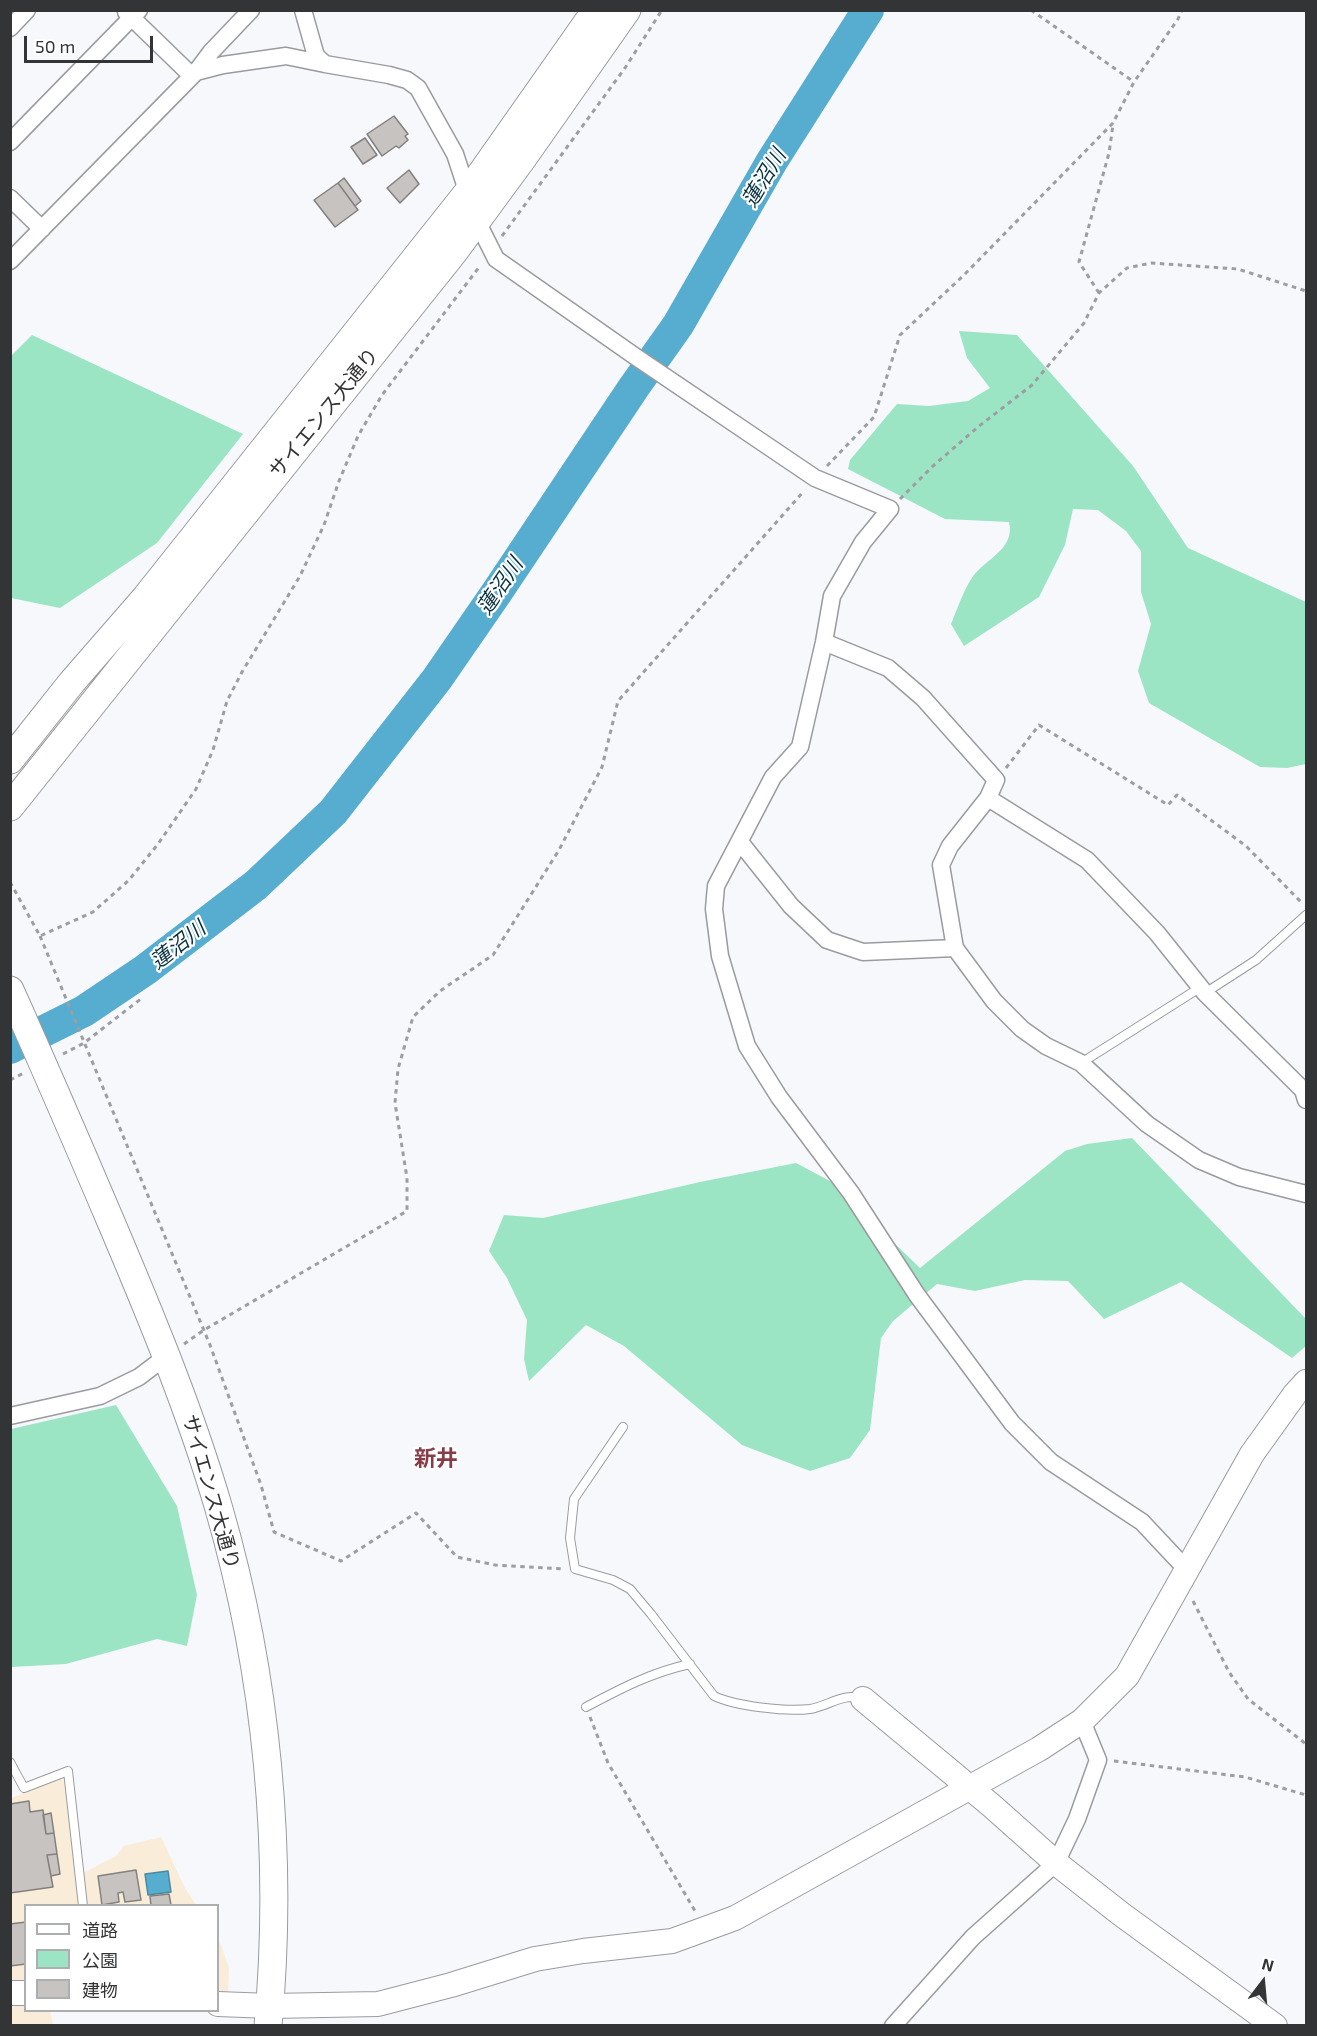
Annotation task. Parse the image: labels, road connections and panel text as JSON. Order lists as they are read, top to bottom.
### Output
{
  "streets": {
    "main road": ["サイエンス大通り"]
  },
  "districts": ["新井"],
  "water": ["蓮沼川"],
  "legend": ["道路", "公園", "建物"],
  "scale_bar": "50 m",
  "north": "top"
}
